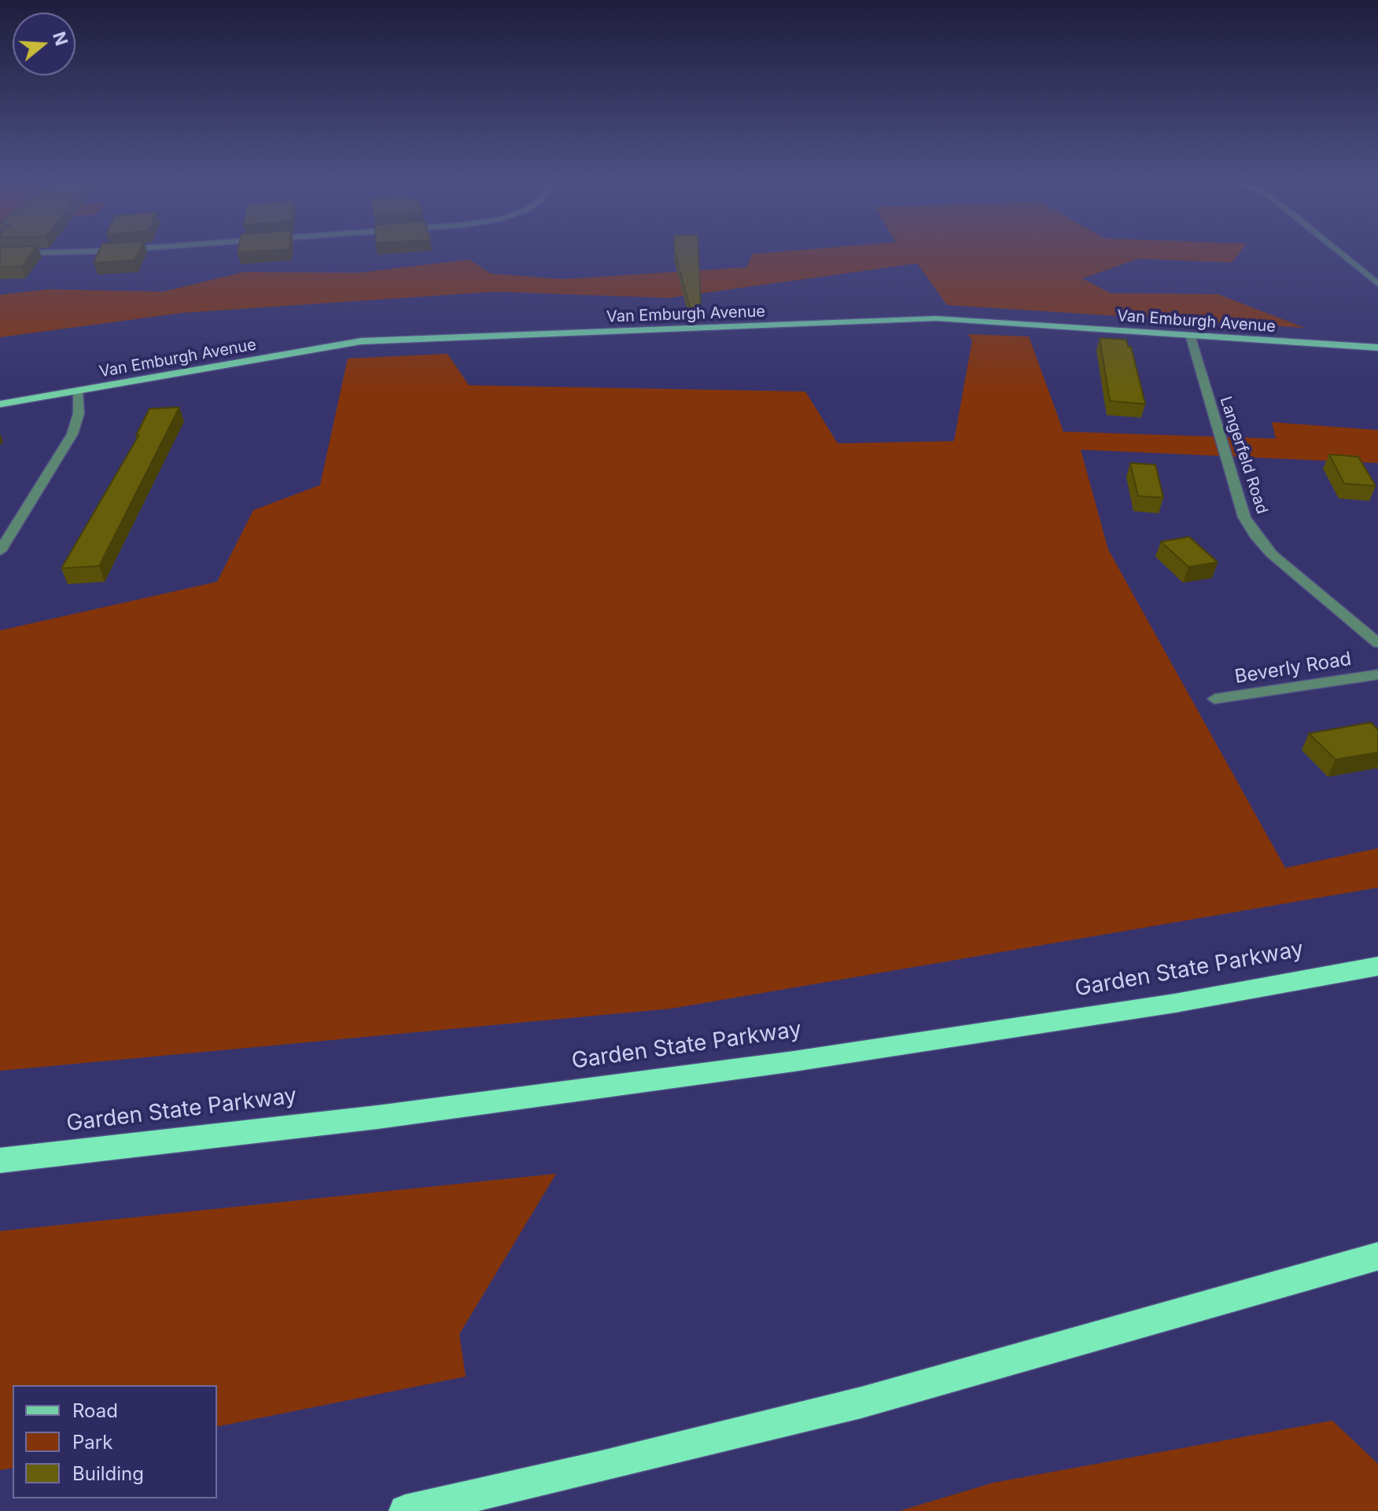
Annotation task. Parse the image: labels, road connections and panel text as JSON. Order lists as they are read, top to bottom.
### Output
{
  "streets": {
    "highway": ["Garden State Parkway"],
    "main road": ["Van Emburgh Avenue"],
    "street": ["Langerfeld Road", "Beverly Road"]
  },
  "crossings": [
    ["Van Emburgh Avenue", "Langerfeld Road"]
  ],
  "legend": ["Road", "Park", "Building"],
  "north": "right"
}
